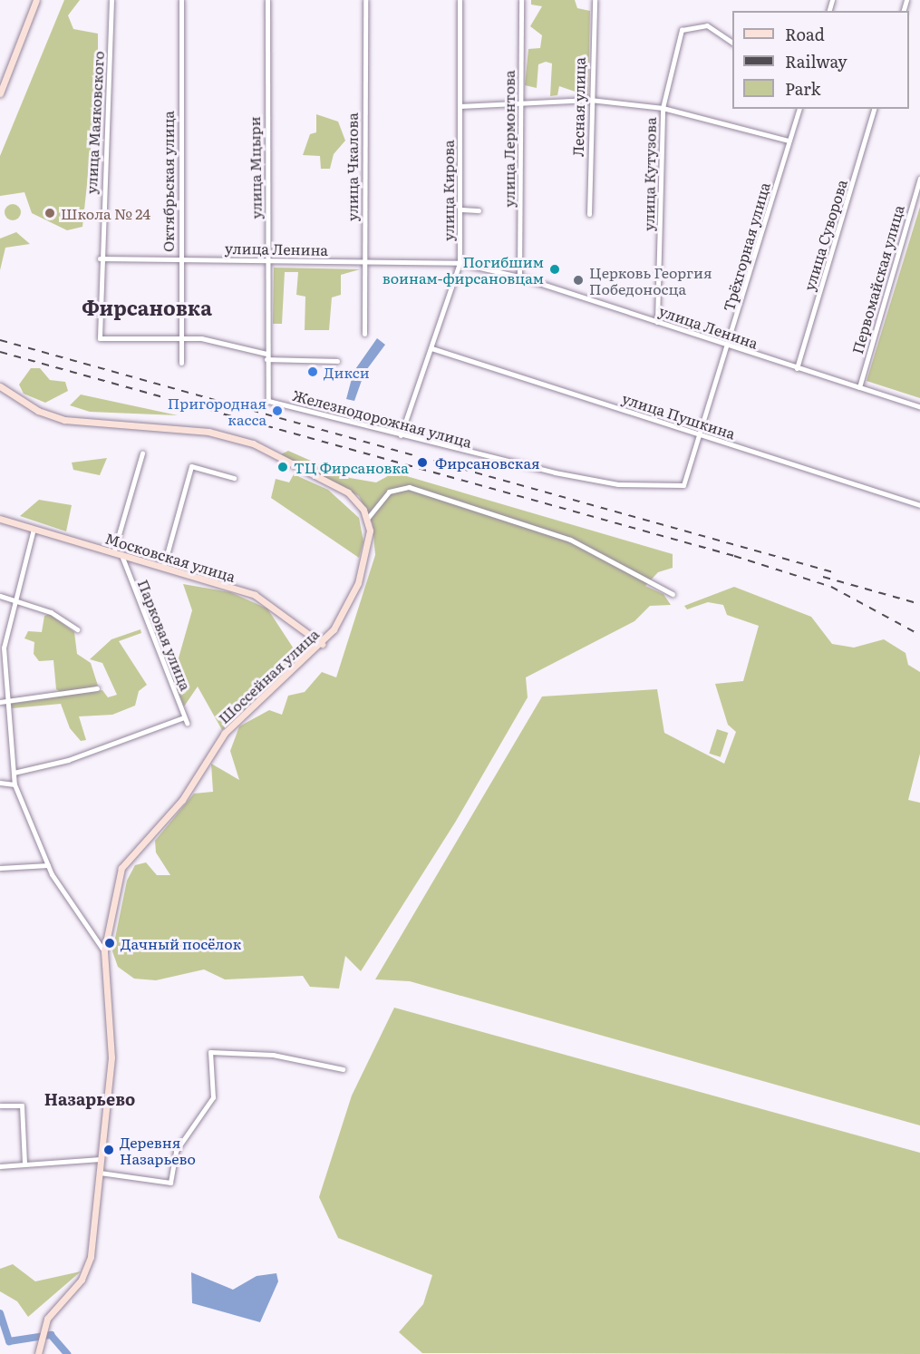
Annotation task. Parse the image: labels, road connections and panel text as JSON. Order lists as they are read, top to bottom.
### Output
{
  "streets": {
    "street": [
      "Лесная улица",
      "улица Маяковского",
      "улица Лермонтова",
      "улица Чкалова",
      "улица Мцыри",
      "улица Кутузова",
      "Октябрьская улица",
      "улица Кирова",
      "улица Суворова",
      "Трёхгорная улица",
      "улица Ленина",
      "Первомайская улица",
      "улица Пушкина",
      "Железнодорожная улица",
      "Московская улица",
      "Парковая улица",
      "Шоссейная улица"
    ]
  },
  "crossings": [
    ["улица Маяковского", "улица Мцыри"],
    ["улица Маяковского", "Октябрьская улица"],
    ["улица Маяковского", "улица Ленина"],
    ["улица Лермонтова", "улица Ленина"],
    ["улица Чкалова", "улица Ленина"],
    ["улица Мцыри", "улица Ленина"],
    ["улица Мцыри", "Железнодорожная улица"],
    ["улица Кутузова", "улица Ленина"],
    ["Октябрьская улица", "улица Ленина"],
    ["улица Кирова", "улица Ленина"],
    ["улица Кирова", "улица Пушкина"],
    ["улица Кирова", "Железнодорожная улица"],
    ["улица Суворова", "улица Ленина"],
    ["Трёхгорная улица", "улица Ленина"],
    ["Трёхгорная улица", "улица Пушкина"],
    ["Трёхгорная улица", "Железнодорожная улица"],
    ["улица Ленина", "Первомайская улица"],
    ["Московская улица", "Парковая улица"],
    ["Московская улица", "Шоссейная улица"]
  ],
  "districts": ["Фирсановка", "Назарьево"],
  "places": [
    "Школа № 24",
    "Погибшим воинам-фирсановцам",
    "Церковь Георгия Победоносца",
    "Дикси",
    "Пригородная касса",
    "Фирсановская",
    "ТЦ Фирсановка",
    "Дачный посёлок",
    "Деревня Назарьево"
  ],
  "legend": ["Road", "Railway", "Park"]
}
